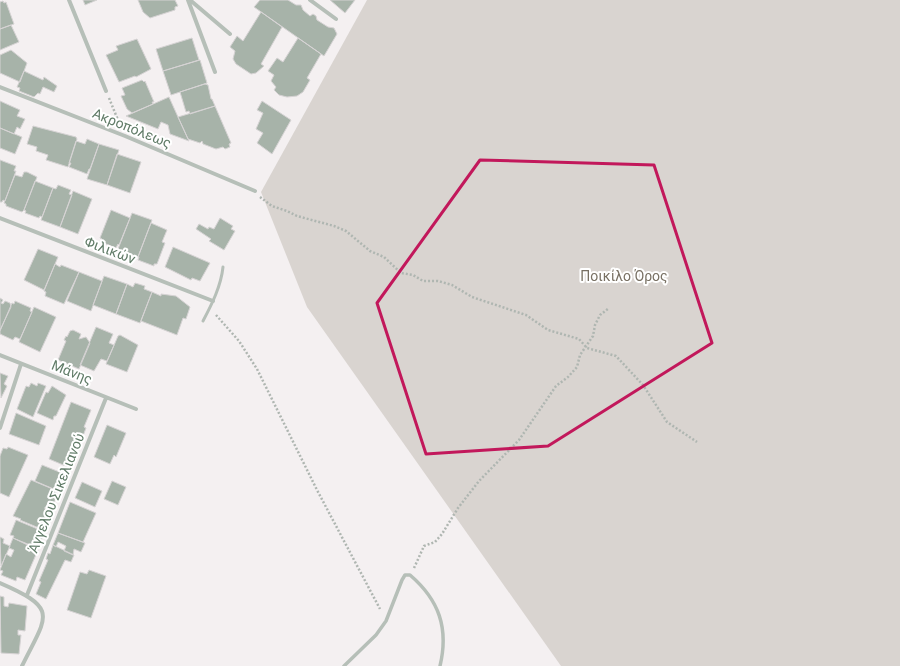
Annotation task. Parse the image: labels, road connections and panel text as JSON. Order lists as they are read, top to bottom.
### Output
{
  "streets": {
    "street": [
      "Ακροπόλεως",
      "Φιλικών",
      "Μάνης",
      "Άγγελου Σικελιανού"
    ]
  },
  "crossings": [
    ["Μάνης", "Άγγελου Σικελιανού"]
  ],
  "parks": ["Ποικίλο Όρος"]
}
